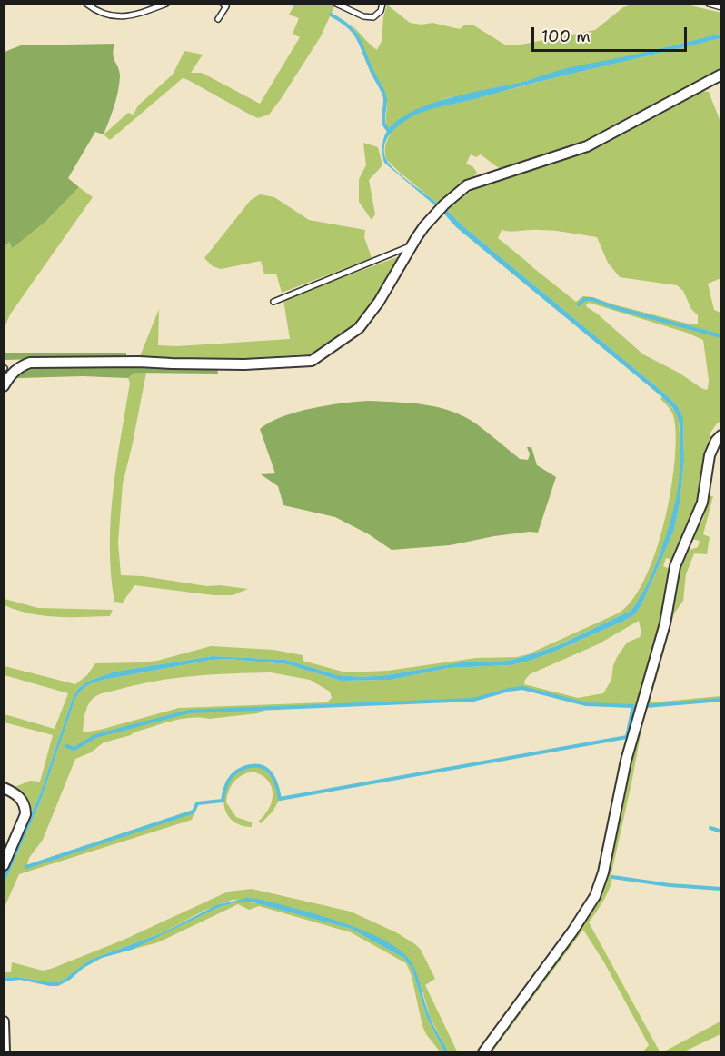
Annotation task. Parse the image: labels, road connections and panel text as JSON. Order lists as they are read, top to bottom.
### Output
{
  "scale_bar": "100 m"
}
